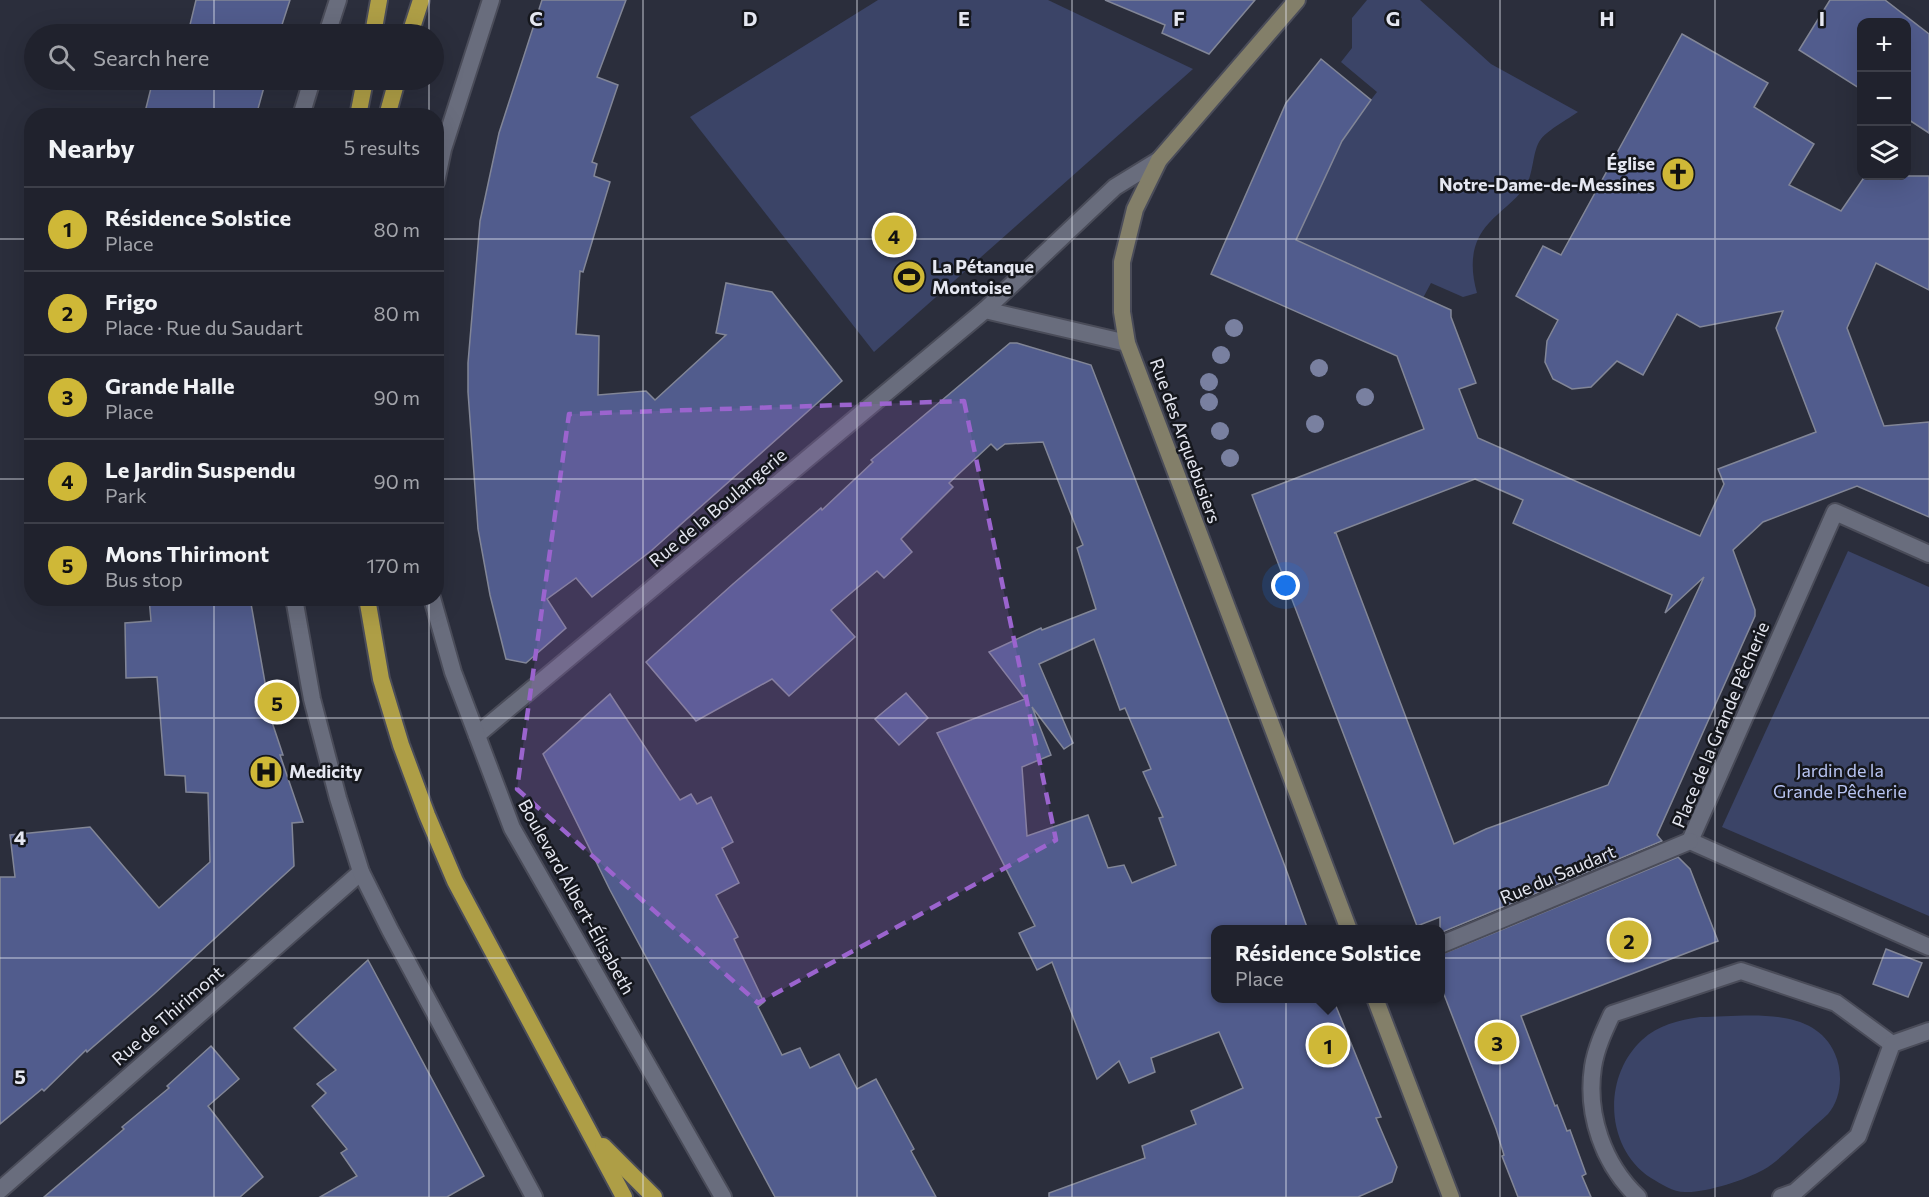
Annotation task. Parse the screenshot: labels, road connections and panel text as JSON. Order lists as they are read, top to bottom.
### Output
{
  "streets": {
    "main road": ["Rue des Arquebusiers"],
    "street": [
      "Rue de la Boulangerie",
      "Place de la Grande Pêcherie",
      "Rue du Saudart",
      "Boulevard Albert-Élisabeth",
      "Rue de Thirimont"
    ]
  },
  "crossings": [
    ["Rue des Arquebusiers", "Rue de la Boulangerie"],
    ["Rue de la Boulangerie", "Boulevard Albert-Élisabeth"],
    ["Place de la Grande Pêcherie", "Rue du Saudart"]
  ],
  "parks": ["Jardin de la Grande Pêcherie"],
  "places": {
    "church": ["Église Notre-Dame-de-Messines"],
    "sports": ["La Pétanque Montoise"],
    "hospital": ["Medicity"]
  },
  "page": {
    "map_buttons": ["+", "−"],
    "search": "Search here",
    "heading": ["Nearby", "5 results"],
    "list": [
      {
        "mark": "1",
        "name": "Résidence Solstice",
        "note": "Place",
        "value": "80 m"
      },
      {
        "mark": "2",
        "name": "Frigo",
        "note": "Place · Rue du Saudart",
        "value": "80 m"
      },
      {
        "mark": "3",
        "name": "Grande Halle",
        "note": "Place",
        "value": "90 m"
      },
      {
        "mark": "4",
        "name": "Le Jardin Suspendu",
        "note": "Park",
        "value": "90 m"
      },
      {
        "mark": "5",
        "name": "Mons Thirimont",
        "note": "Bus stop",
        "value": "170 m"
      }
    ],
    "pins": [
      "4",
      "5",
      "2",
      "3",
      "1"
    ],
    "popup": ["Résidence Solstice", "Place"]
  },
  "grid": {
    "columns": [
      "C",
      "D",
      "E",
      "F",
      "G",
      "H",
      "I"
    ],
    "rows": ["4", "5"]
  }
}
